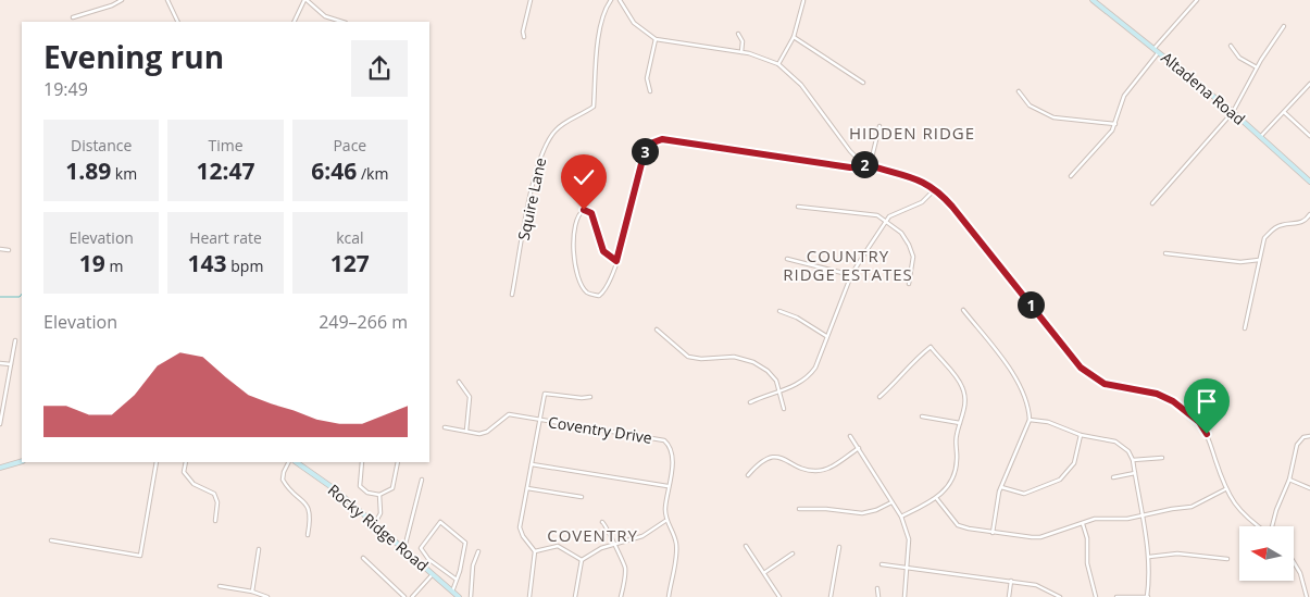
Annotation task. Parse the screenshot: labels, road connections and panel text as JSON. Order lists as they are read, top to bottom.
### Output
{
  "streets": {
    "street": [
      "Altadena Road",
      "Squire Lane",
      "Coventry Drive",
      "Rocky Ridge Road"
    ]
  },
  "districts": ["HIDDEN RIDGE", "COUNTRY RIDGE ESTATES", "COVENTRY"],
  "north": "left",
  "page": {
    "heading": ["Evening run", "19:49"],
    "stats": [
      ["Distance", "1.89 km"],
      ["Time", "12:47"],
      ["Pace", "6:46 /km"],
      ["Elevation", "19 m"],
      ["Heart rate", "143 bpm"],
      ["kcal", "127"]
    ],
    "pins": ["3", "2", "1"],
    "chart": ["Elevation", "249–266 m"]
  }
}
